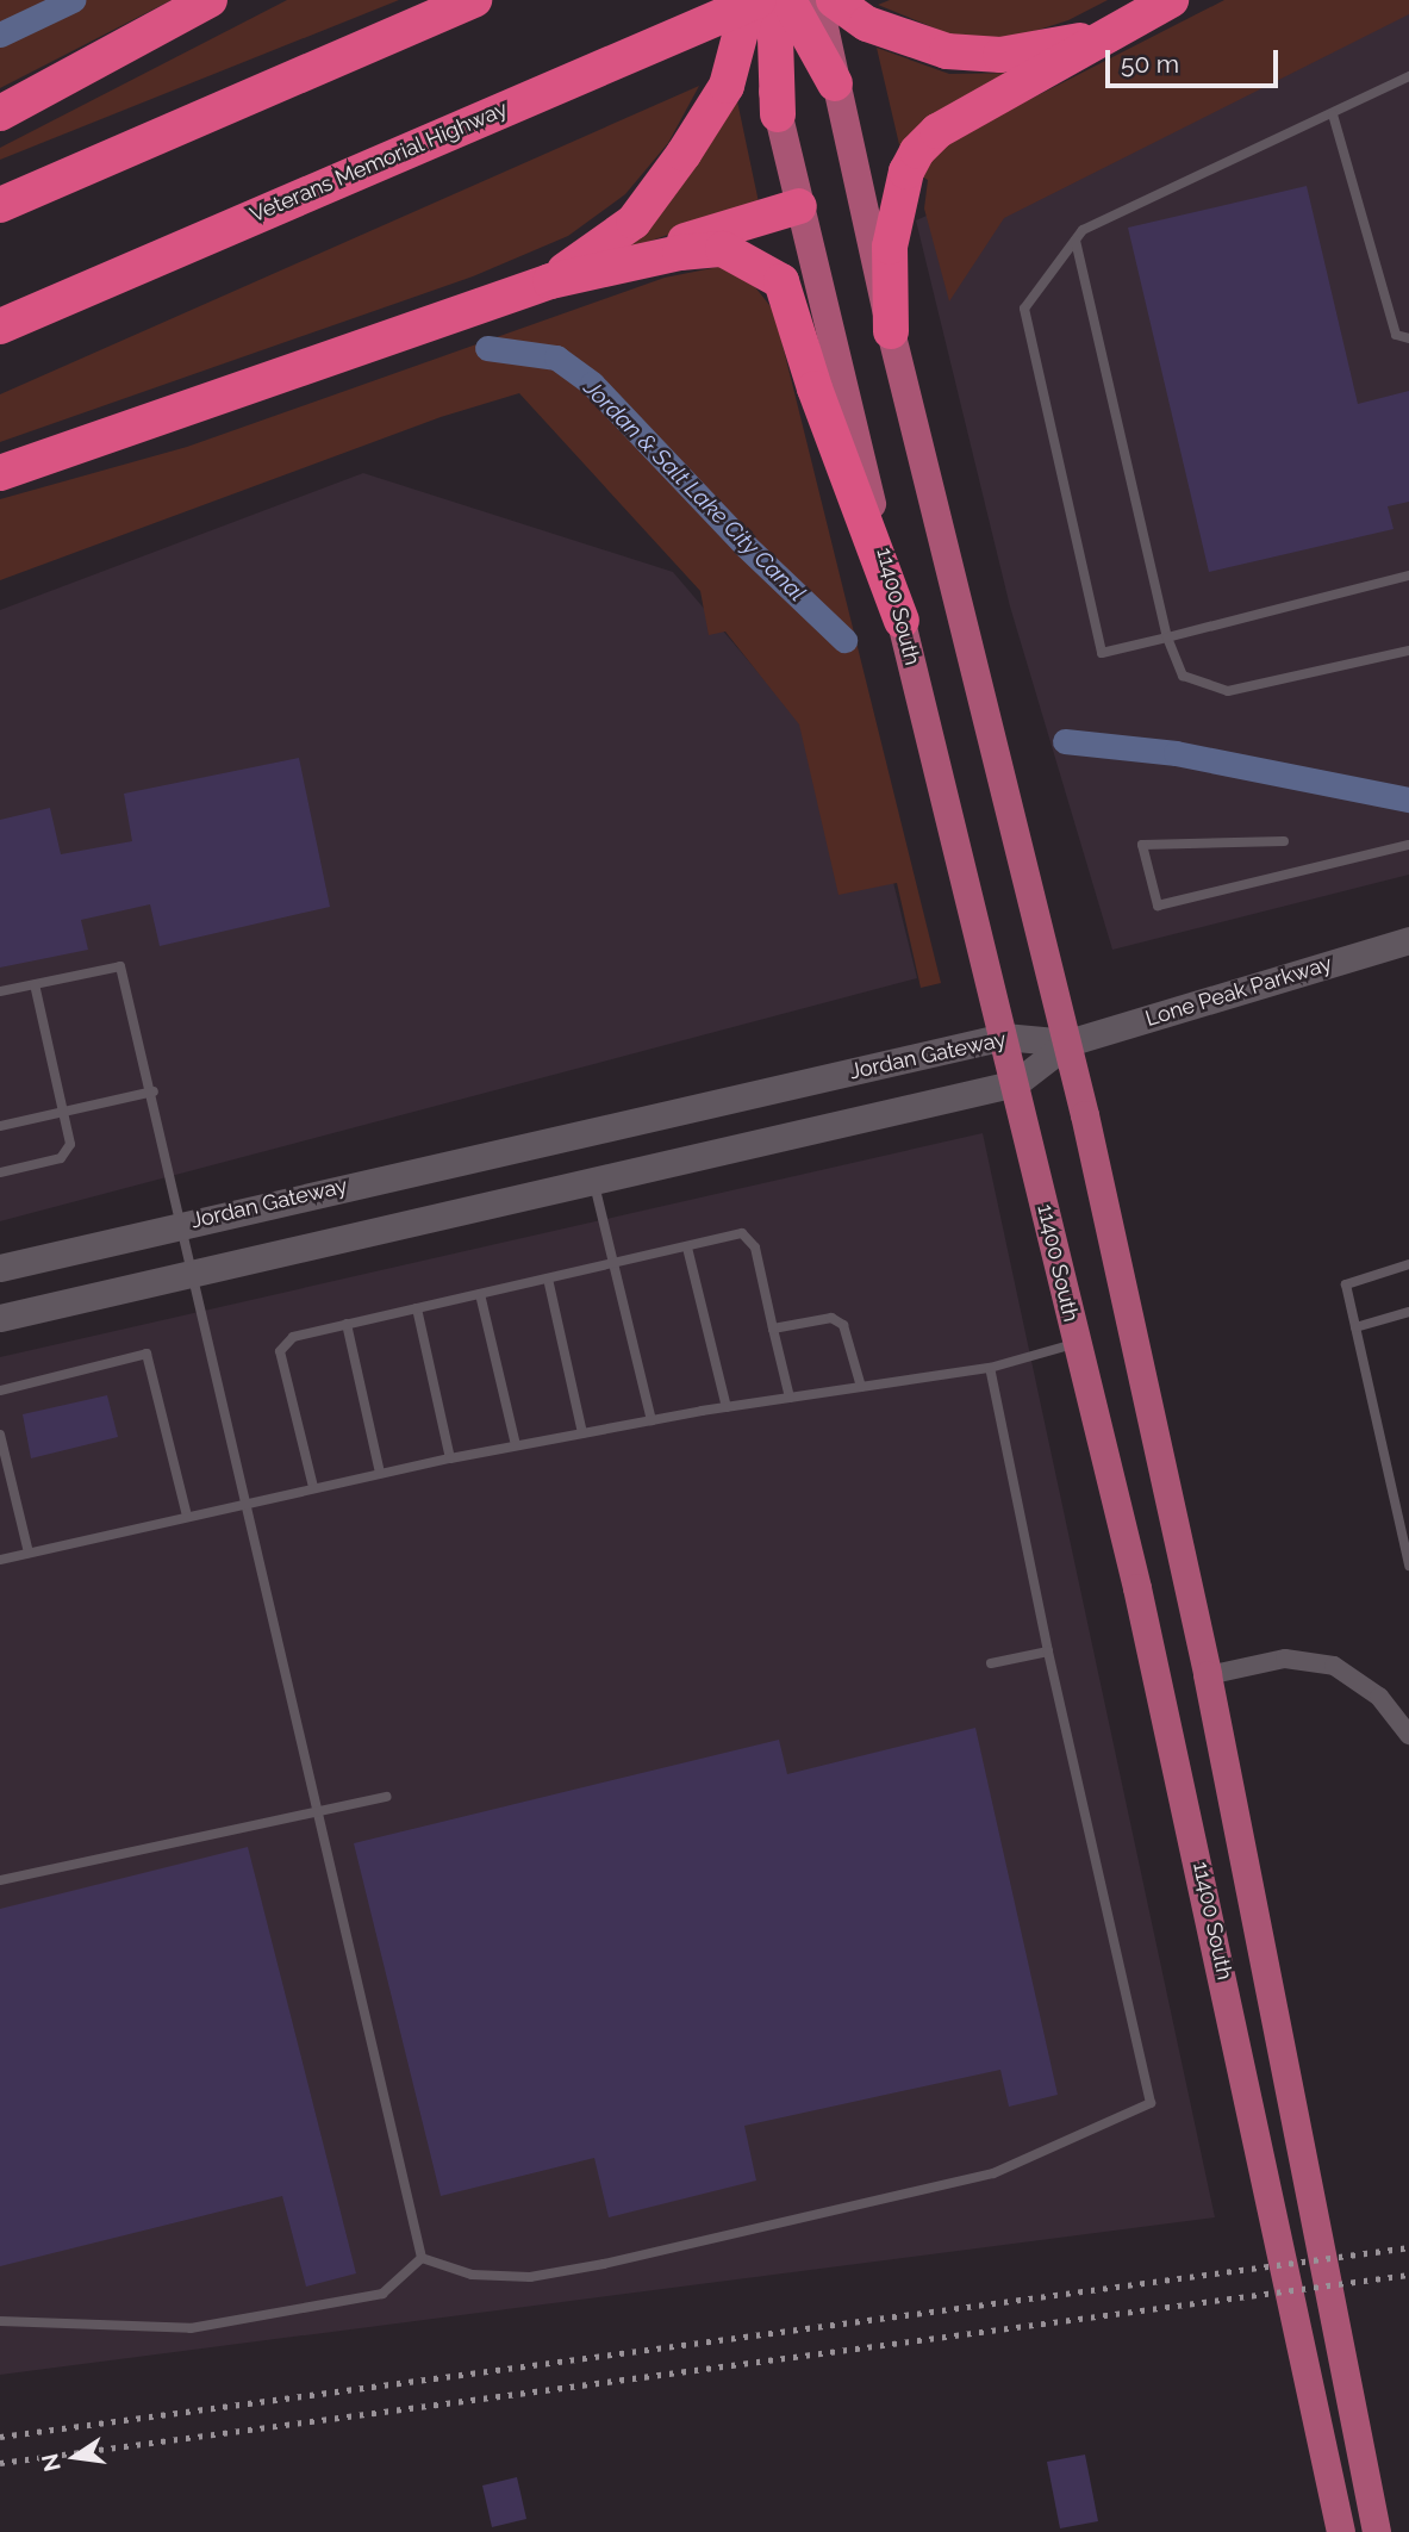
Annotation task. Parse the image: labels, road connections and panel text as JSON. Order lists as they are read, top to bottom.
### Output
{
  "streets": {
    "highway": ["Veterans Memorial Highway"],
    "main road": ["11400 South", "Lone Peak Parkway", "Jordan Gateway"]
  },
  "crossings": [
    ["11400 South", "Lone Peak Parkway"],
    ["11400 South", "Jordan Gateway"],
    ["Lone Peak Parkway", "Jordan Gateway"]
  ],
  "water": ["Jordan & Salt Lake City Canal"],
  "scale_bar": "50 m",
  "north": "left"
}
